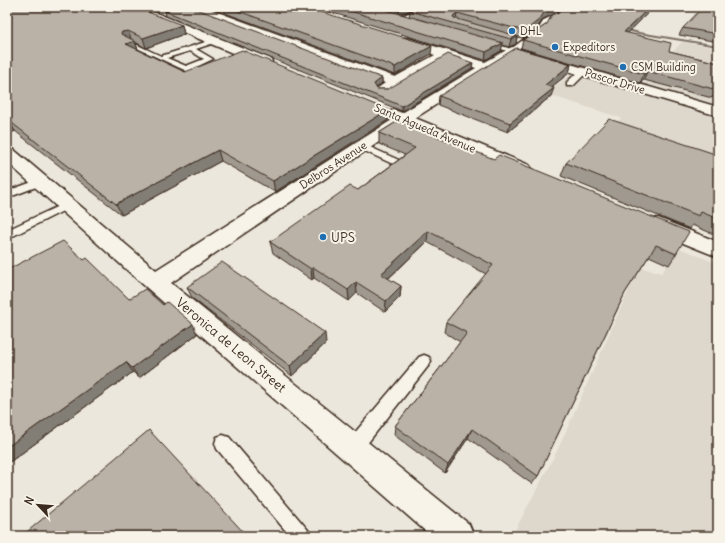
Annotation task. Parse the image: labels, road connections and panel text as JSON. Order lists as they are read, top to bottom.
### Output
{
  "streets": {
    "street": [
      "Pascor Drive",
      "Santa Agueda Avenue",
      "Delbros Avenue",
      "Veronica de Leon Street"
    ]
  },
  "crossings": [
    ["Pascor Drive", "Delbros Avenue"],
    ["Santa Agueda Avenue", "Delbros Avenue"],
    ["Delbros Avenue", "Veronica de Leon Street"]
  ],
  "places": [
    "DHL",
    "Expeditors",
    "CSM Building",
    "UPS"
  ],
  "north": "top left"
}
